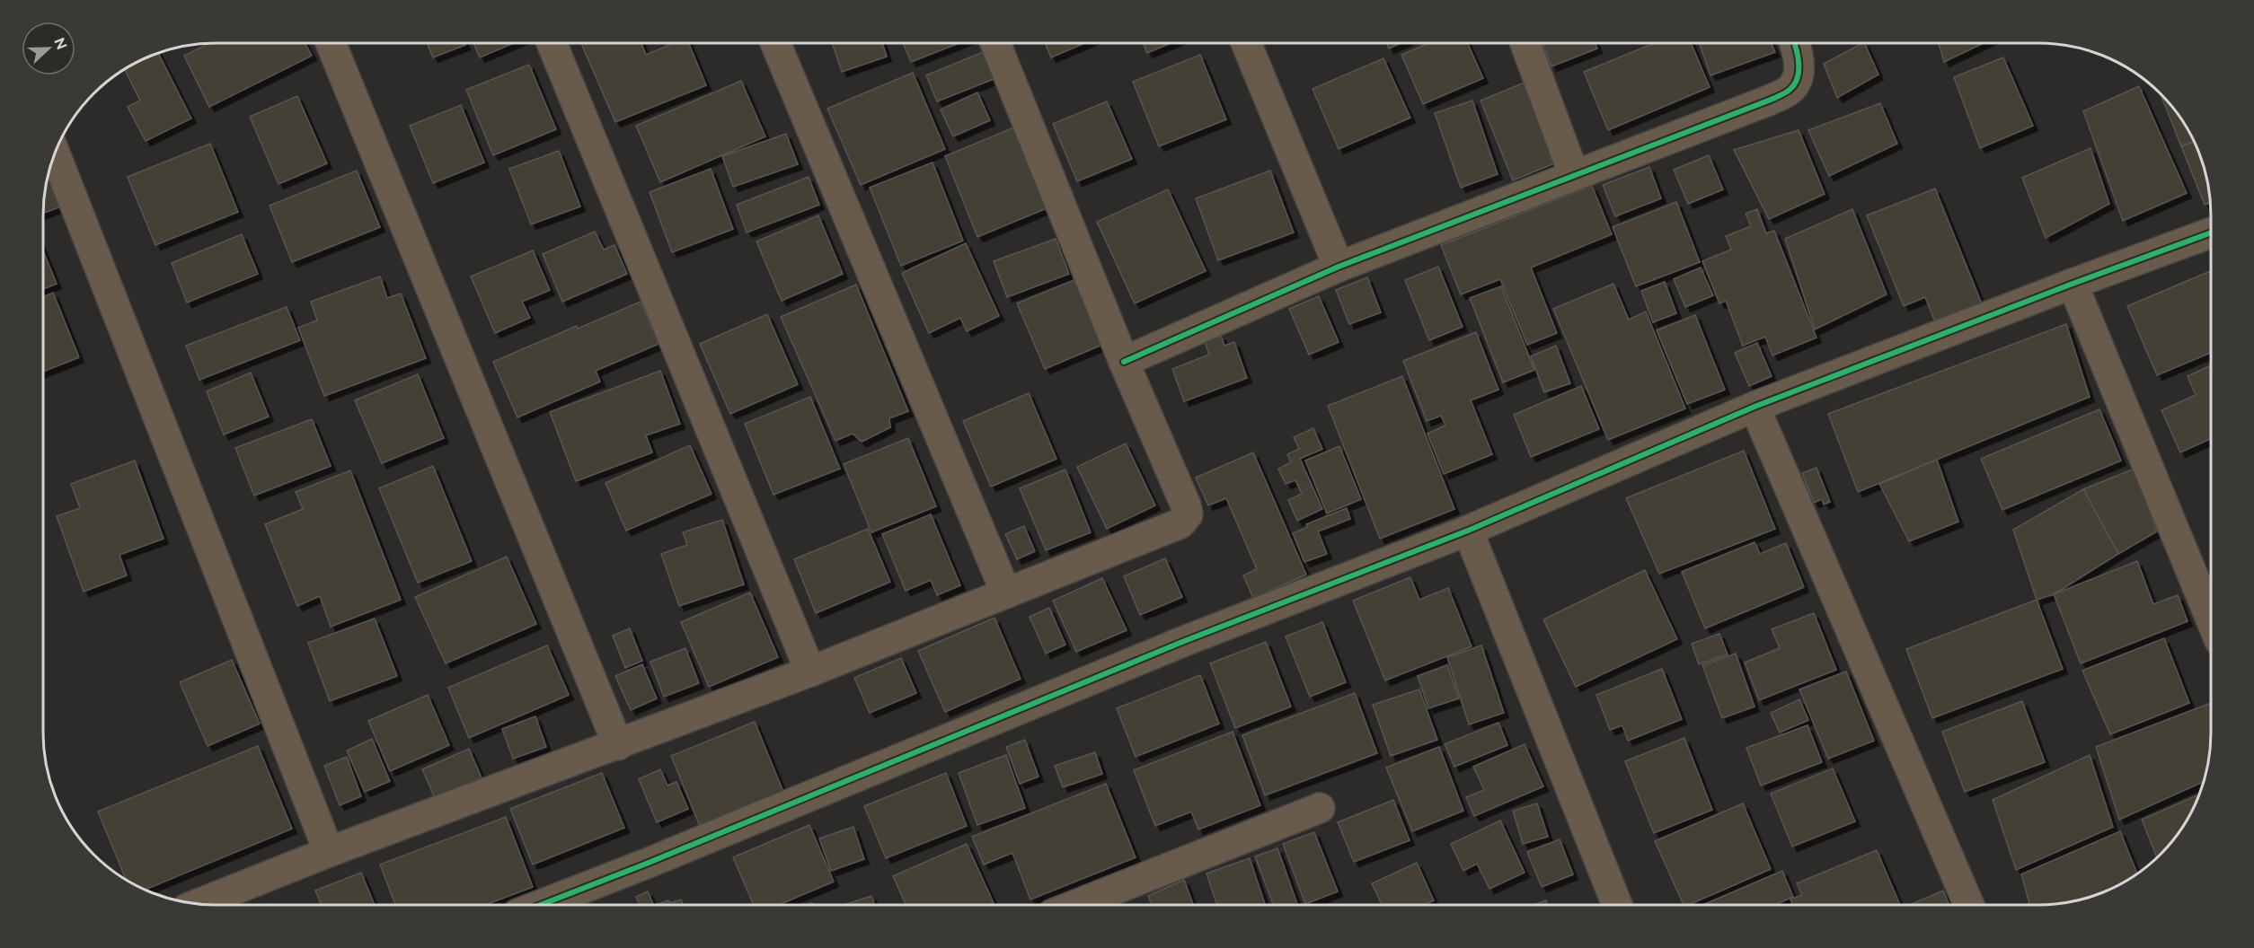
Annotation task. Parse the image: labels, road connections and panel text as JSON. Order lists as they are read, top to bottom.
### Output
{
  "north": "right"
}
